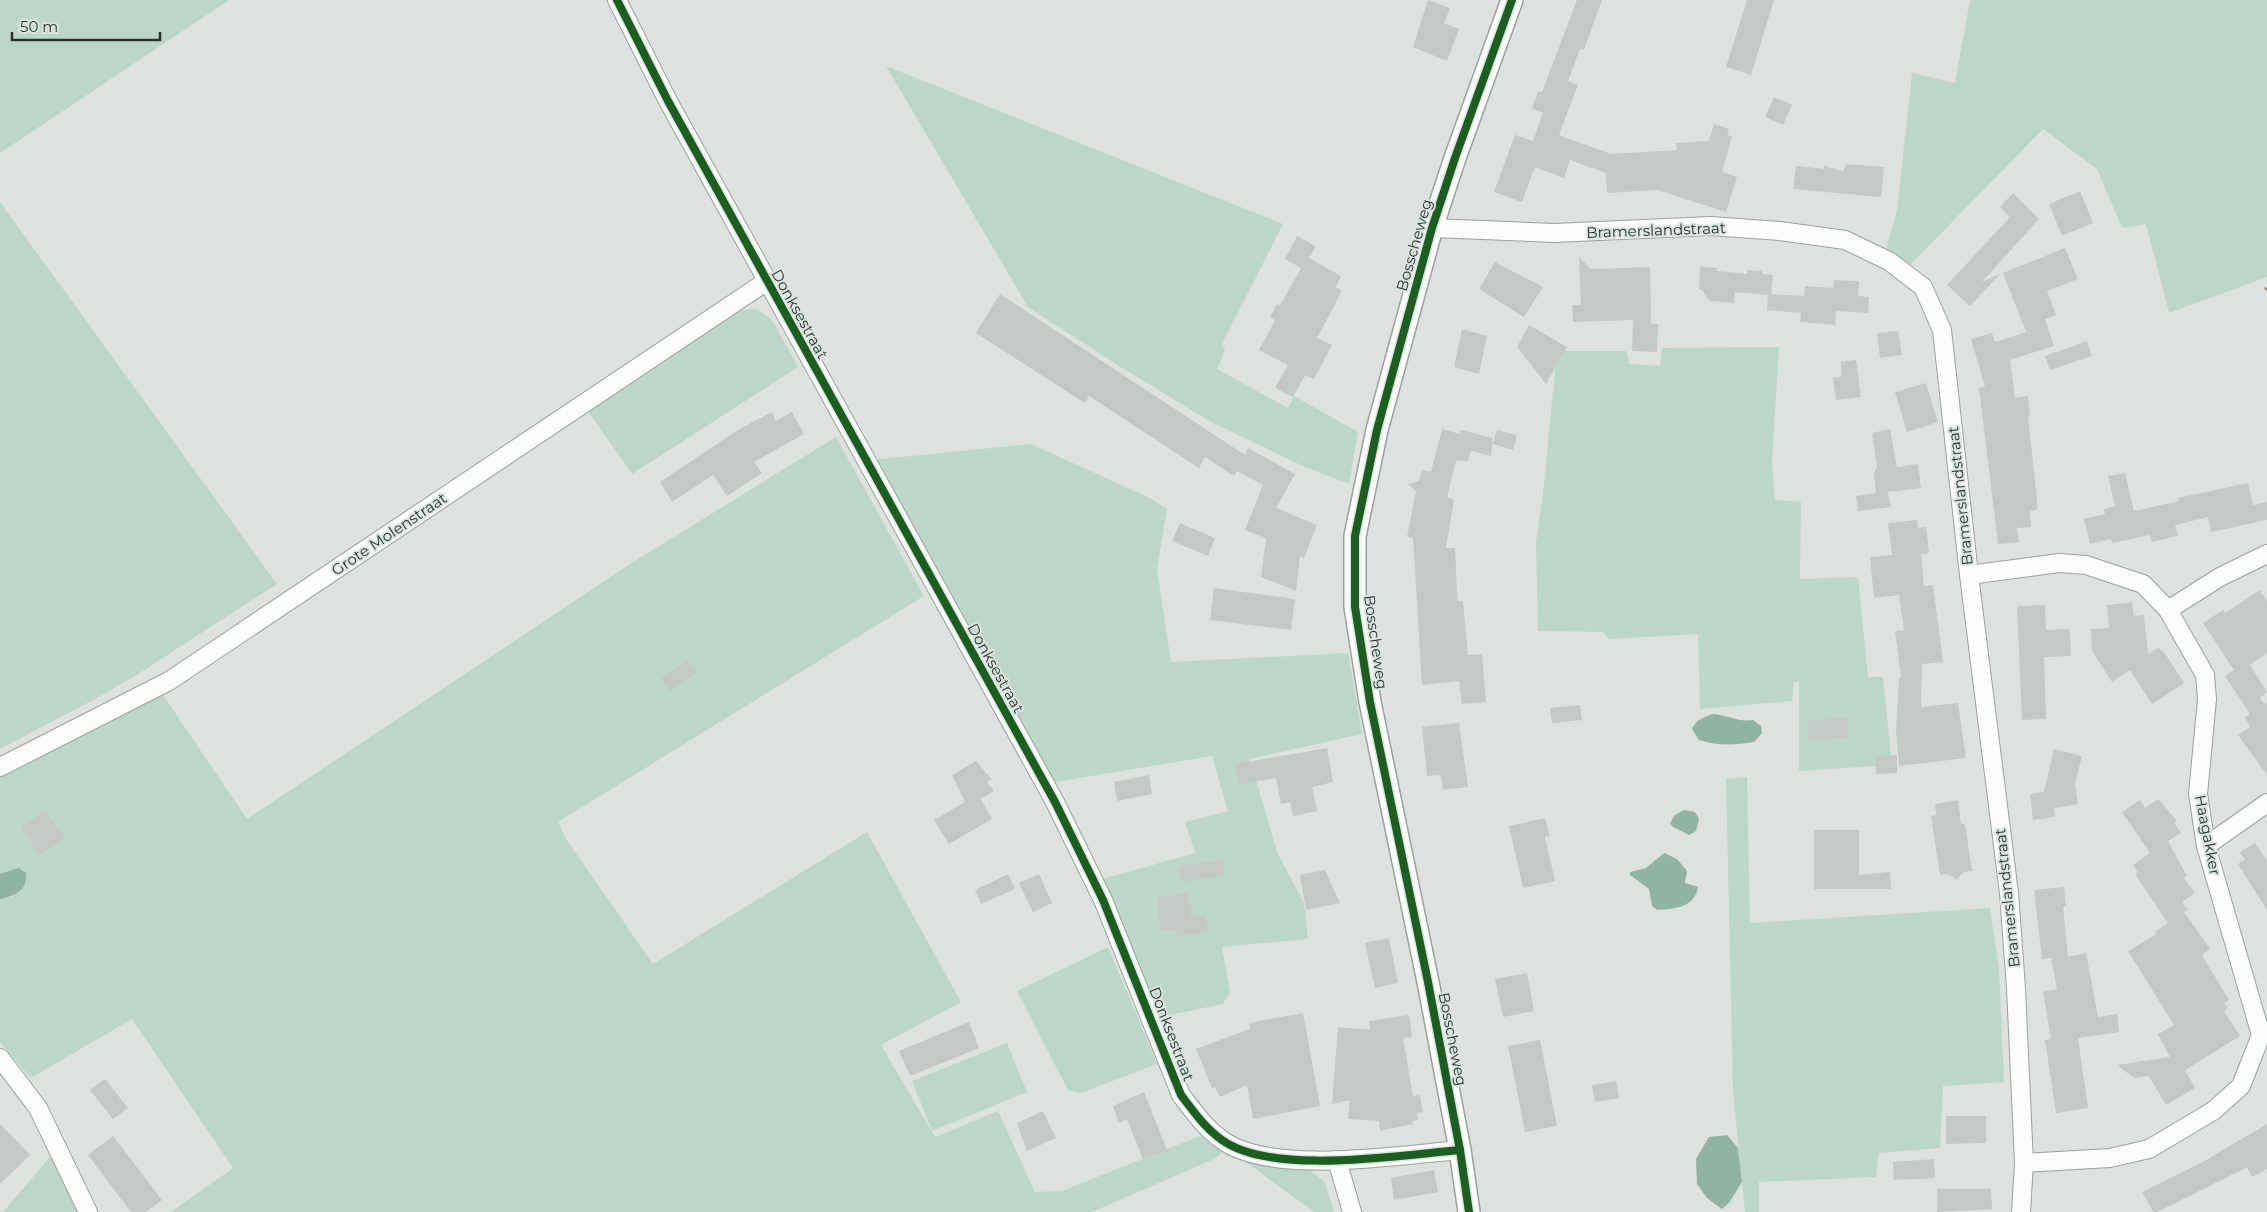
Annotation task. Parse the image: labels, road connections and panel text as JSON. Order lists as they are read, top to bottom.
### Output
{
  "streets": {
    "street": [
      "Bramerslandstraat",
      "Bosscheweg",
      "Donksestraat",
      "Grote Molenstraat",
      "Haagakker"
    ]
  },
  "crossings": [
    ["Bramerslandstraat", "Bosscheweg"],
    ["Bramerslandstraat", "Haagakker"],
    ["Bosscheweg", "Donksestraat"],
    ["Donksestraat", "Grote Molenstraat"]
  ],
  "scale_bar": "50 m"
}
